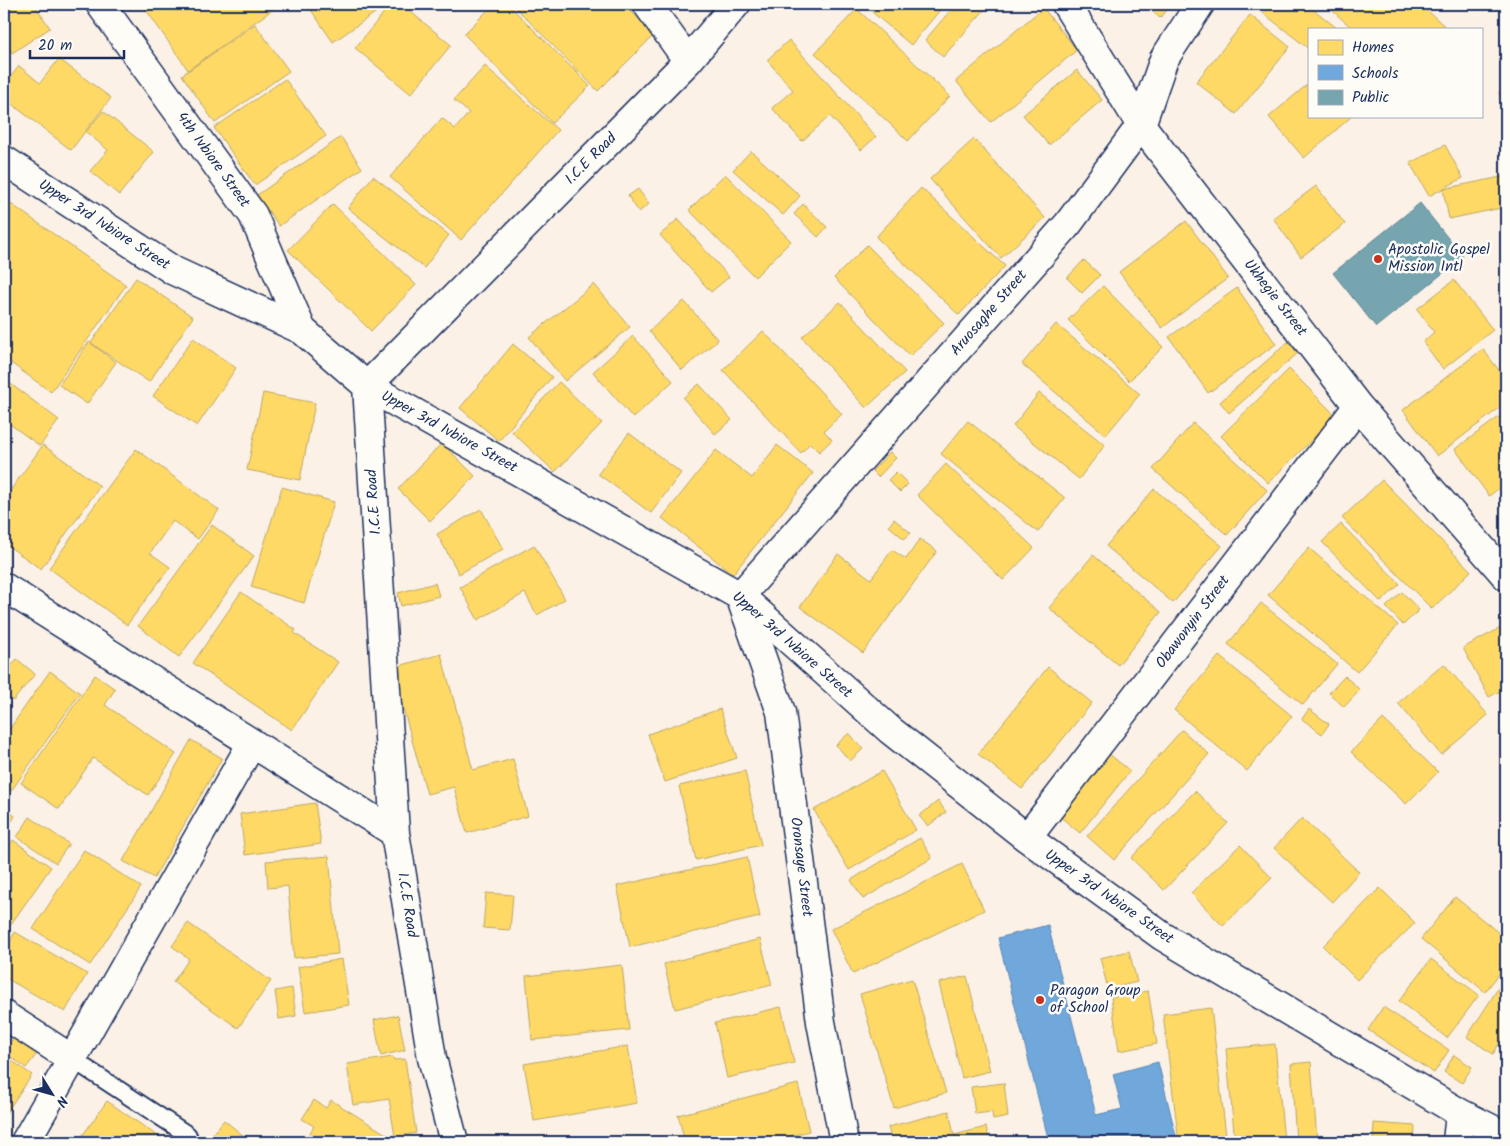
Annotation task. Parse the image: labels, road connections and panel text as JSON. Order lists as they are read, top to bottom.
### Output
{
  "streets": {
    "street": [
      "I.C.E Road",
      "4th Ivbiore Street",
      "Upper 3rd Ivbiore Street",
      "Ukhegie Street",
      "Aruosaghe Street",
      "Obawonyin Street",
      "Oronsaye Street"
    ]
  },
  "crossings": [
    ["I.C.E Road", "Upper 3rd Ivbiore Street"],
    ["4th Ivbiore Street", "Upper 3rd Ivbiore Street"],
    ["Upper 3rd Ivbiore Street", "Aruosaghe Street"],
    ["Upper 3rd Ivbiore Street", "Obawonyin Street"],
    ["Upper 3rd Ivbiore Street", "Oronsaye Street"],
    ["Ukhegie Street", "Aruosaghe Street"],
    ["Ukhegie Street", "Obawonyin Street"],
    ["Aruosaghe Street", "Oronsaye Street"]
  ],
  "places": ["Apostolic Gospel Mission Intl", "Paragon Group of School"],
  "legend": ["Homes", "Schools", "Public"],
  "scale_bar": "20 m",
  "north": "bottom right"
}
